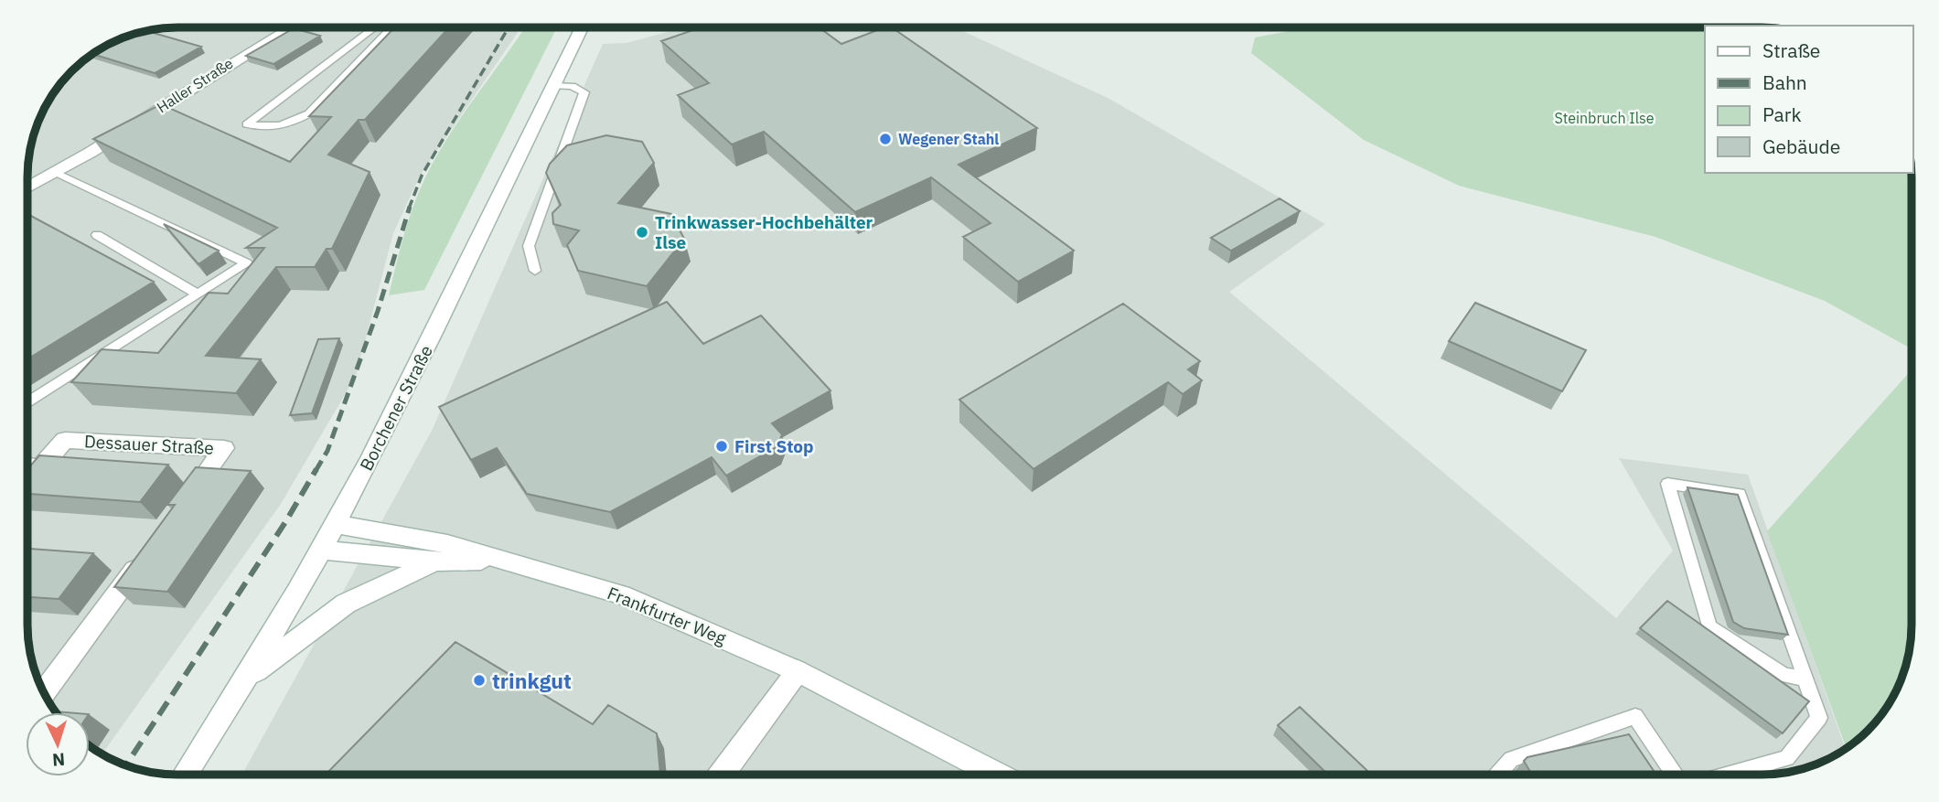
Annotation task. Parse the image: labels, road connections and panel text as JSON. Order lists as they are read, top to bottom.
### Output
{
  "streets": {
    "main road": [
      "Haller Straße",
      "Borchener Straße",
      "Dessauer Straße",
      "Frankfurter Weg"
    ]
  },
  "crossings": [
    ["Borchener Straße", "Frankfurter Weg"]
  ],
  "parks": ["Steinbruch Ilse"],
  "places": [
    "Wegener Stahl",
    "Trinkwasser-Hochbehälter Ilse",
    "First Stop",
    "trinkgut"
  ],
  "legend": [
    "Straße",
    "Bahn",
    "Park",
    "Gebäude"
  ],
  "north": "bottom"
}
